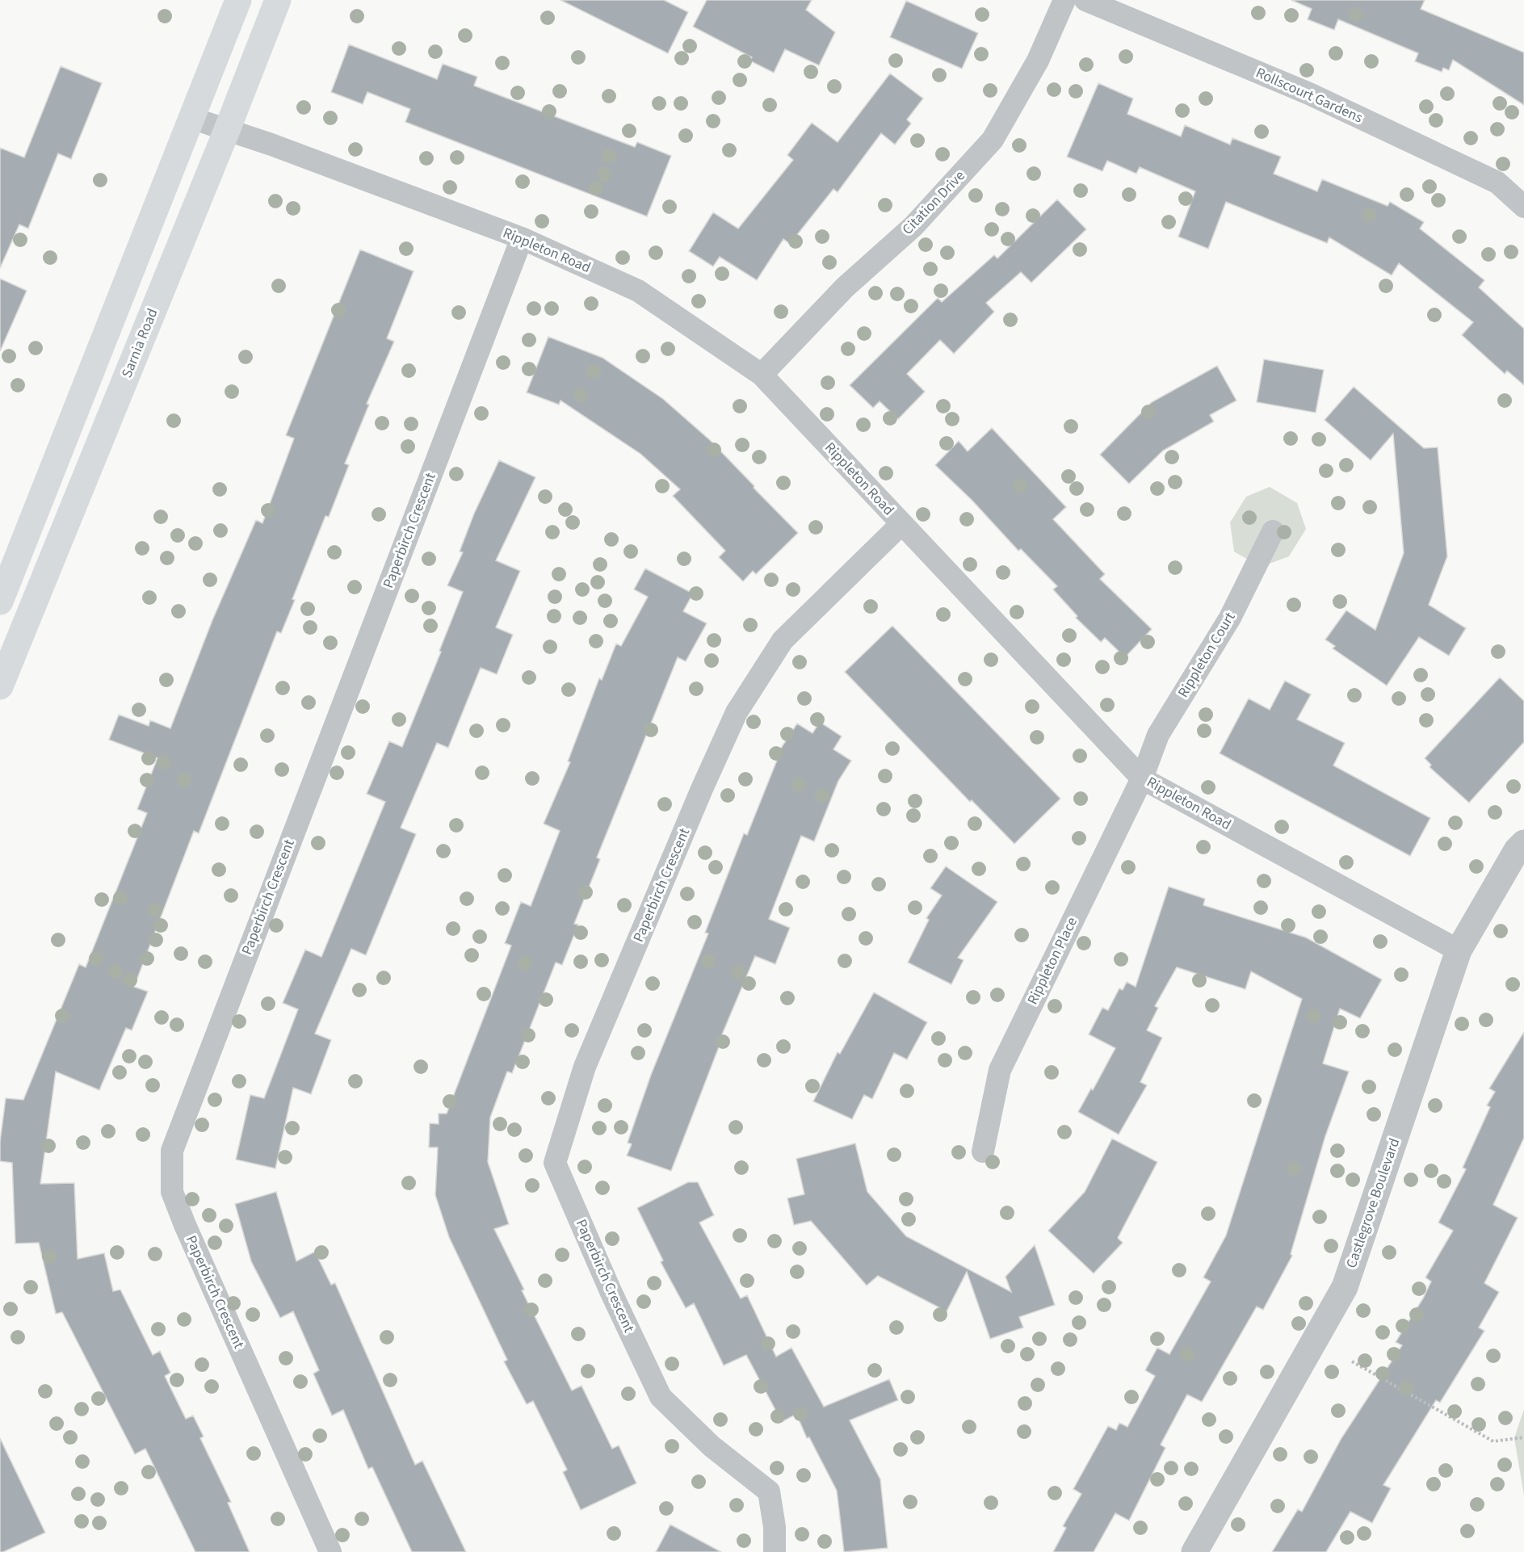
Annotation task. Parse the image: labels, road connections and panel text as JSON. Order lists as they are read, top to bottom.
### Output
{
  "streets": {
    "main road": ["Sarnia Road"],
    "street": [
      "Rollscourt Gardens",
      "Citation Drive",
      "Rippleton Road",
      "Paperbirch Crescent",
      "Rippleton Court",
      "Rippleton Place",
      "Castlegrove Boulevard"
    ]
  },
  "crossings": [
    ["Citation Drive", "Rippleton Road"],
    ["Rippleton Road", "Sarnia Road"],
    ["Rippleton Road", "Paperbirch Crescent"],
    ["Rippleton Road", "Rippleton Court"],
    ["Rippleton Road", "Rippleton Place"],
    ["Rippleton Road", "Castlegrove Boulevard"],
    ["Rippleton Court", "Rippleton Place"]
  ]
}
